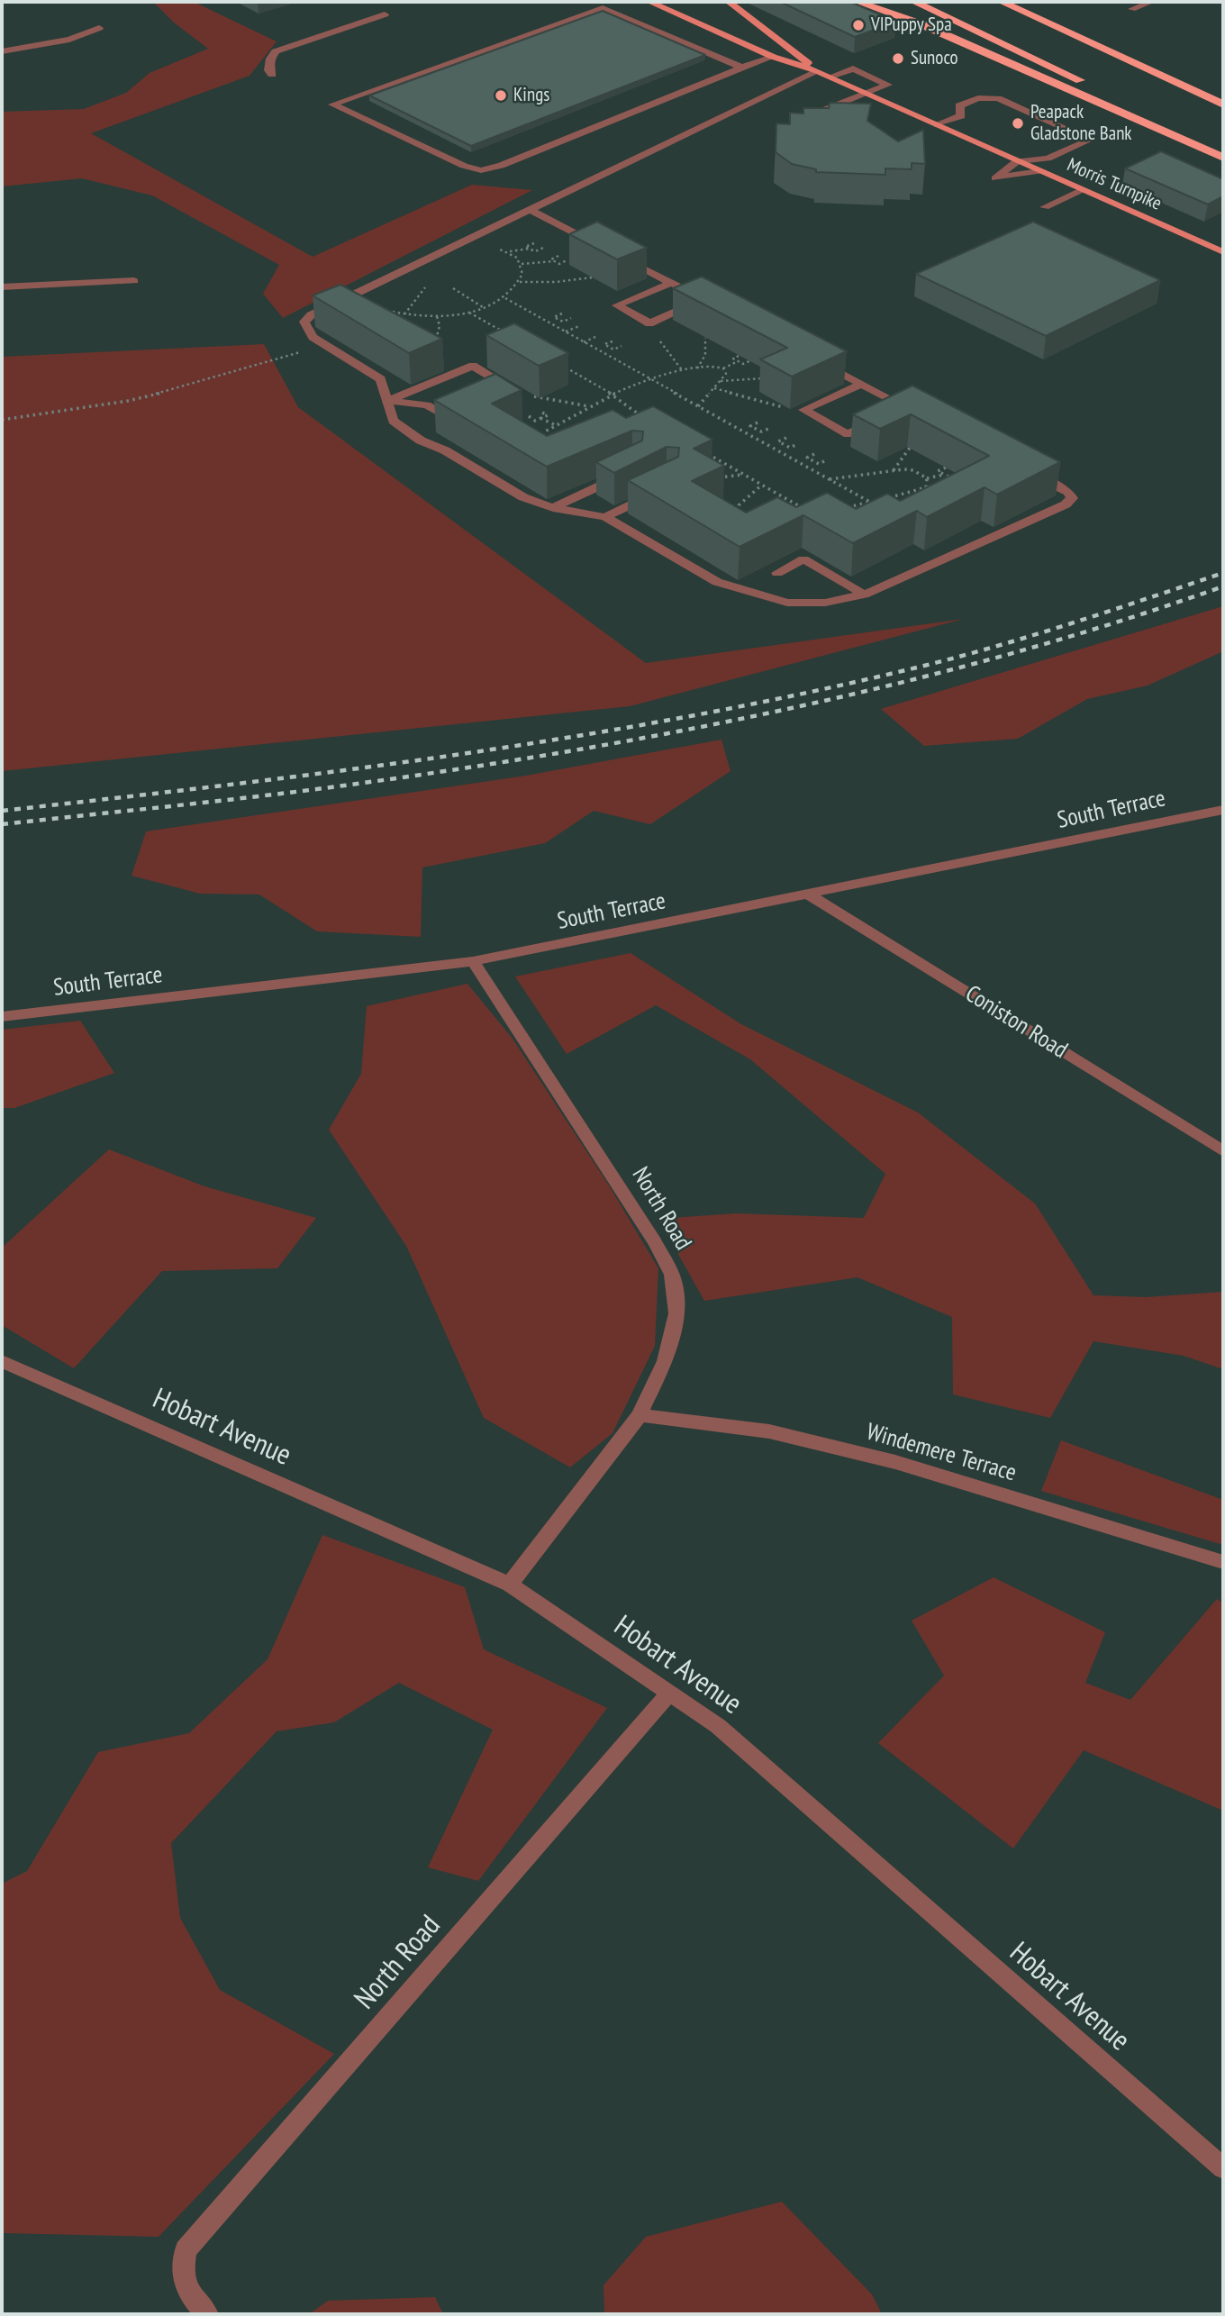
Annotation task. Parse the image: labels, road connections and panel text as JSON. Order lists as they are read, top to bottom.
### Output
{
  "streets": {
    "main road": ["Morris Turnpike"],
    "street": [
      "South Terrace",
      "Coniston Road",
      "North Road",
      "Hobart Avenue",
      "Windemere Terrace"
    ]
  },
  "crossings": [
    ["South Terrace", "Coniston Road"],
    ["South Terrace", "North Road"],
    ["North Road", "Hobart Avenue"],
    ["North Road", "Windemere Terrace"]
  ],
  "places": [
    "VIPuppy Spa",
    "Sunoco",
    "Kings",
    "Peapack Gladstone Bank"
  ]
}
